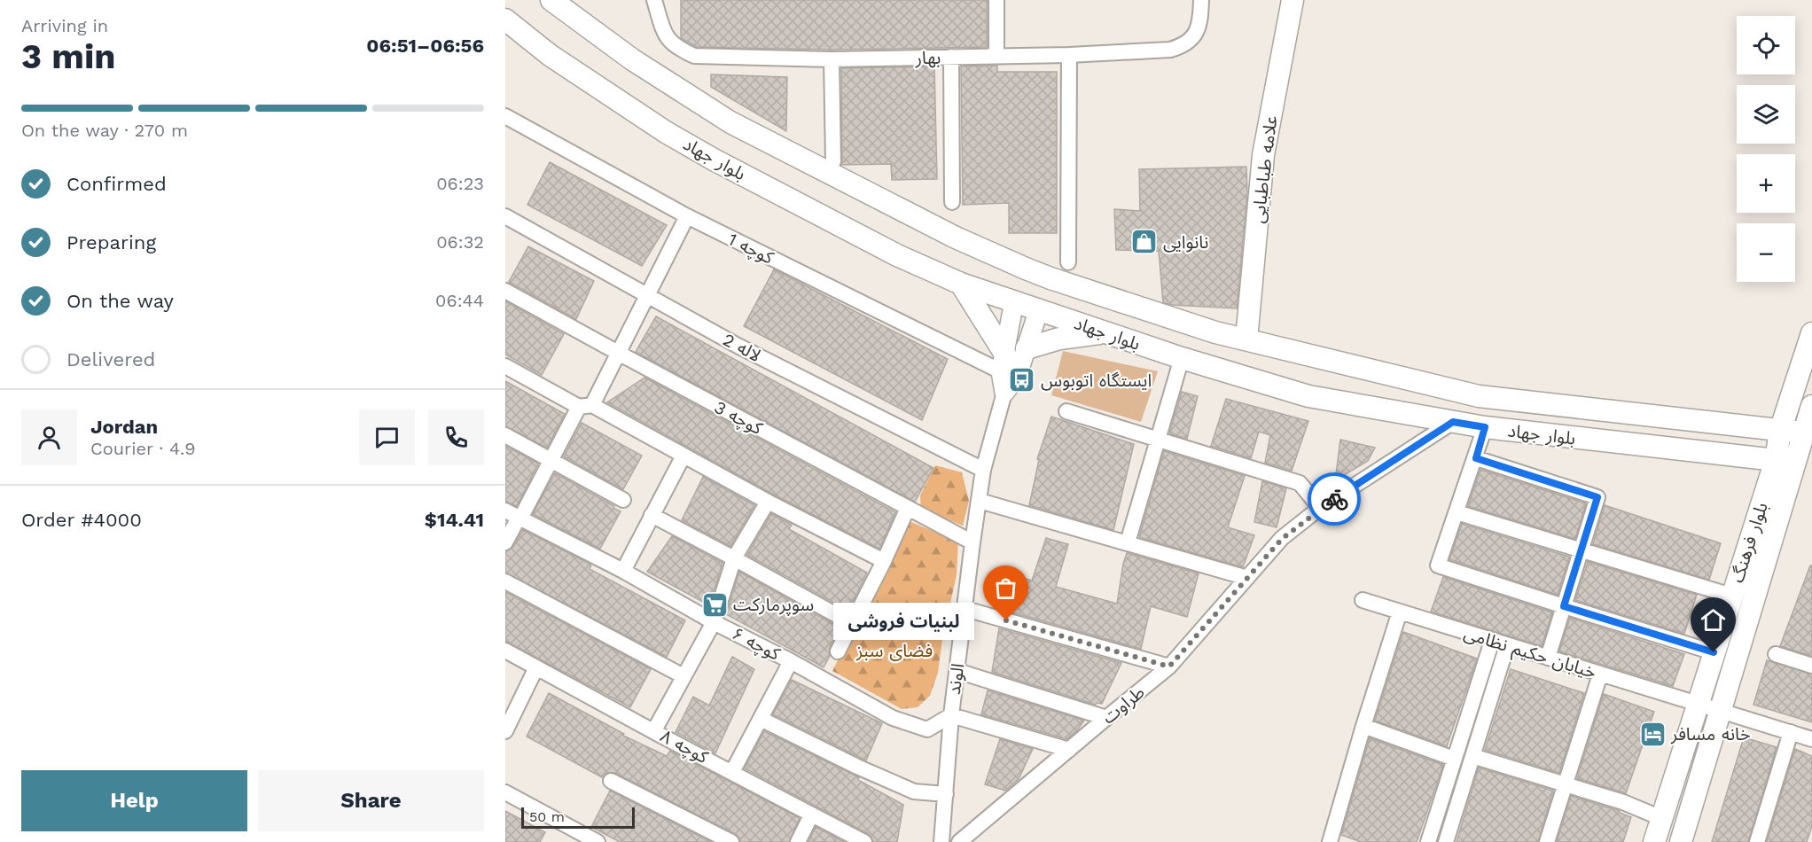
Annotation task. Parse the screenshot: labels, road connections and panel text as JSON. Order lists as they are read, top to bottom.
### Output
{
  "streets": {
    "main road": ["بلوار جهاد", "علامه طباطبایی", "بلوار فرهنگ"],
    "street": [
      "بهار",
      "کوچه 1",
      "لاله 2",
      "کوچه 3",
      "کوچه ۶",
      "خیابان حکیم نظامی",
      "الوند",
      "طراوت",
      "کوچه ۸"
    ]
  },
  "crossings": [
    ["بلوار جهاد", "علامه طباطبایی"],
    ["بلوار جهاد", "بلوار فرهنگ"],
    ["بلوار جهاد", "الوند"],
    ["بلوار جهاد", "طراوت"],
    ["کوچه 1", "الوند"],
    ["لاله 2", "الوند"],
    ["کوچه 3", "الوند"],
    ["بلوار فرهنگ", "خیابان حکیم نظامی"],
    ["کوچه ۶", "الوند"]
  ],
  "parks": ["فضای سبز"],
  "places": {
    "shop": ["نانوایی"],
    "bus stop": ["ایستگاه اتوبوس"],
    "supermarket": ["سوپرمارکت"],
    "other": ["لبنیات فروشی"],
    "hotel": ["خانه مسافر"]
  },
  "scale_bar": "50 m",
  "page": {
    "heading": ["3 min", "Arriving in", "06:51–06:56"],
    "panel": [
      "Jordan",
      "Courier · 4.9",
      "Order #4000",
      "$14.41"
    ],
    "map_buttons": ["+", "−"],
    "bar": "On the way · 270 m",
    "list": [
      ["Confirmed", "06:23"],
      ["Preparing", "06:32"],
      ["On the way", "06:44"],
      "Delivered"
    ],
    "bubble": "لبنیات فروشی",
    "buttons": ["Help", "Share"],
    "scale": "50 m"
  }
}
